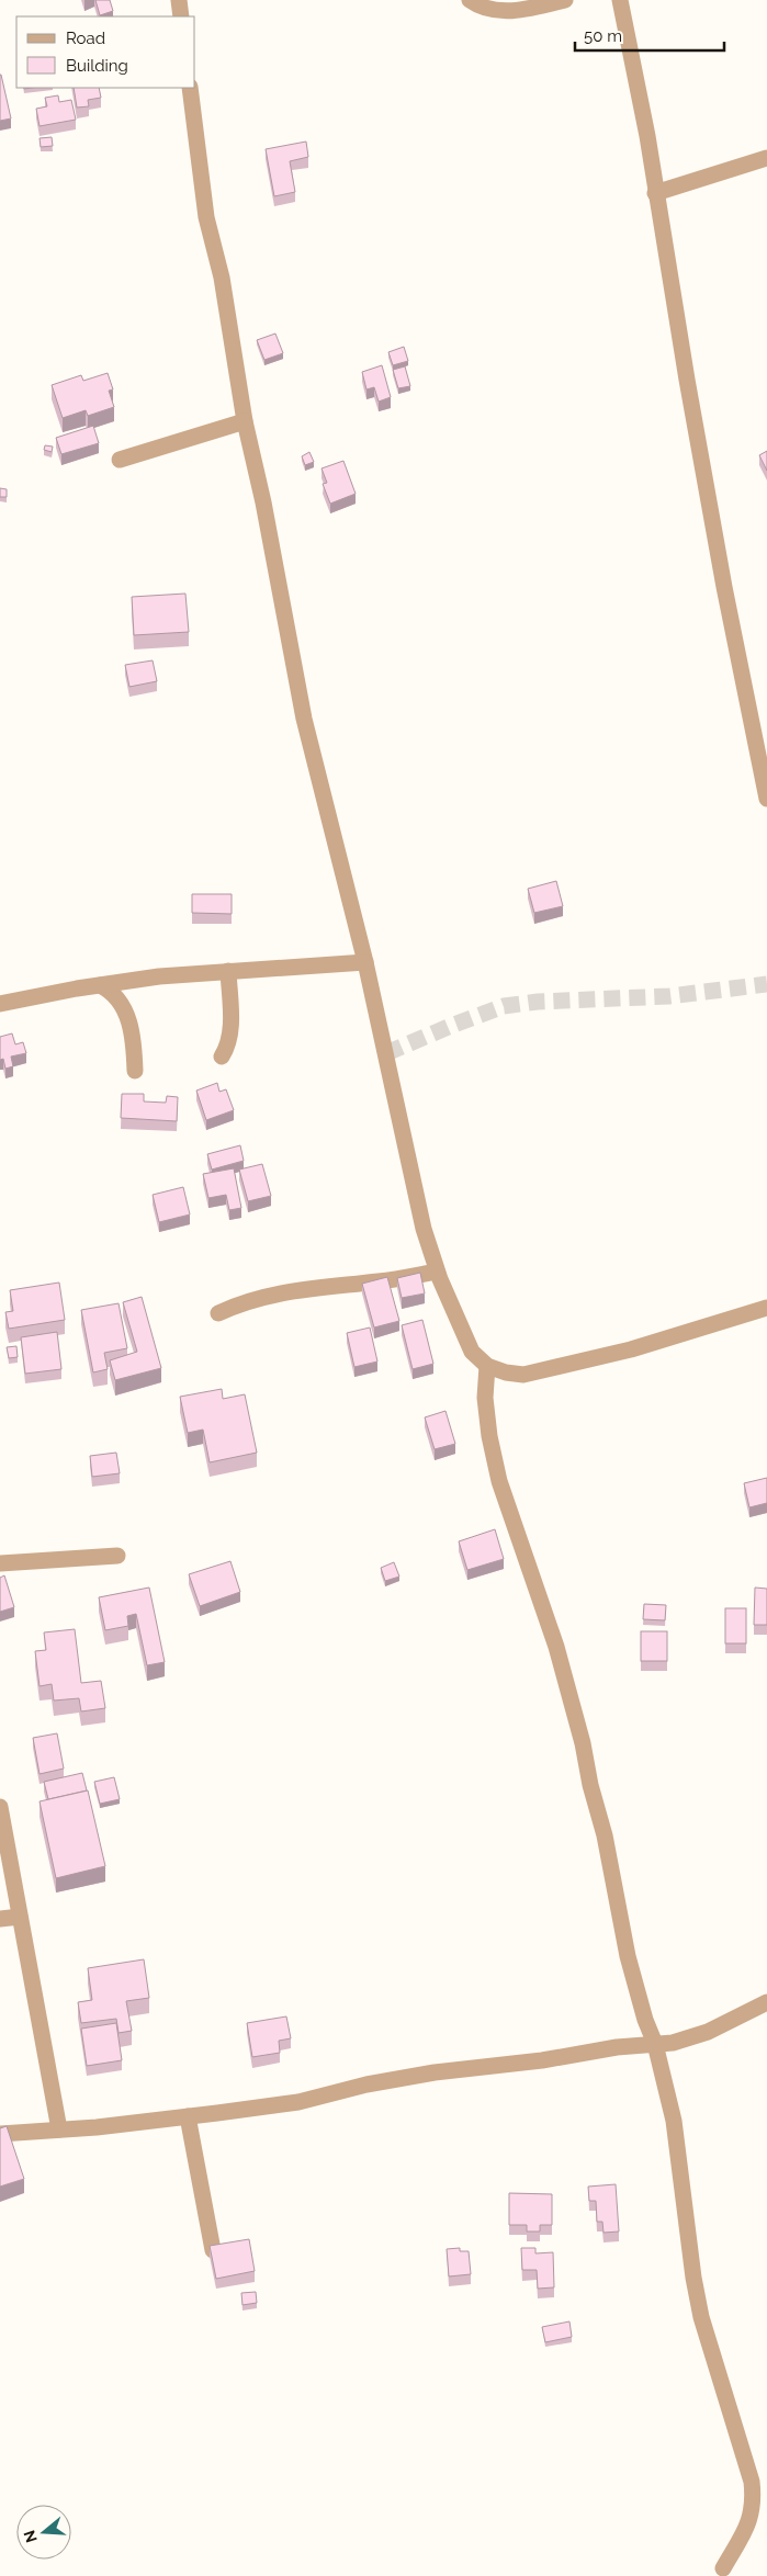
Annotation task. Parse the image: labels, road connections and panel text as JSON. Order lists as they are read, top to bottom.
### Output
{
  "legend": ["Road", "Building"],
  "scale_bar": "50 m",
  "north": "left"
}
